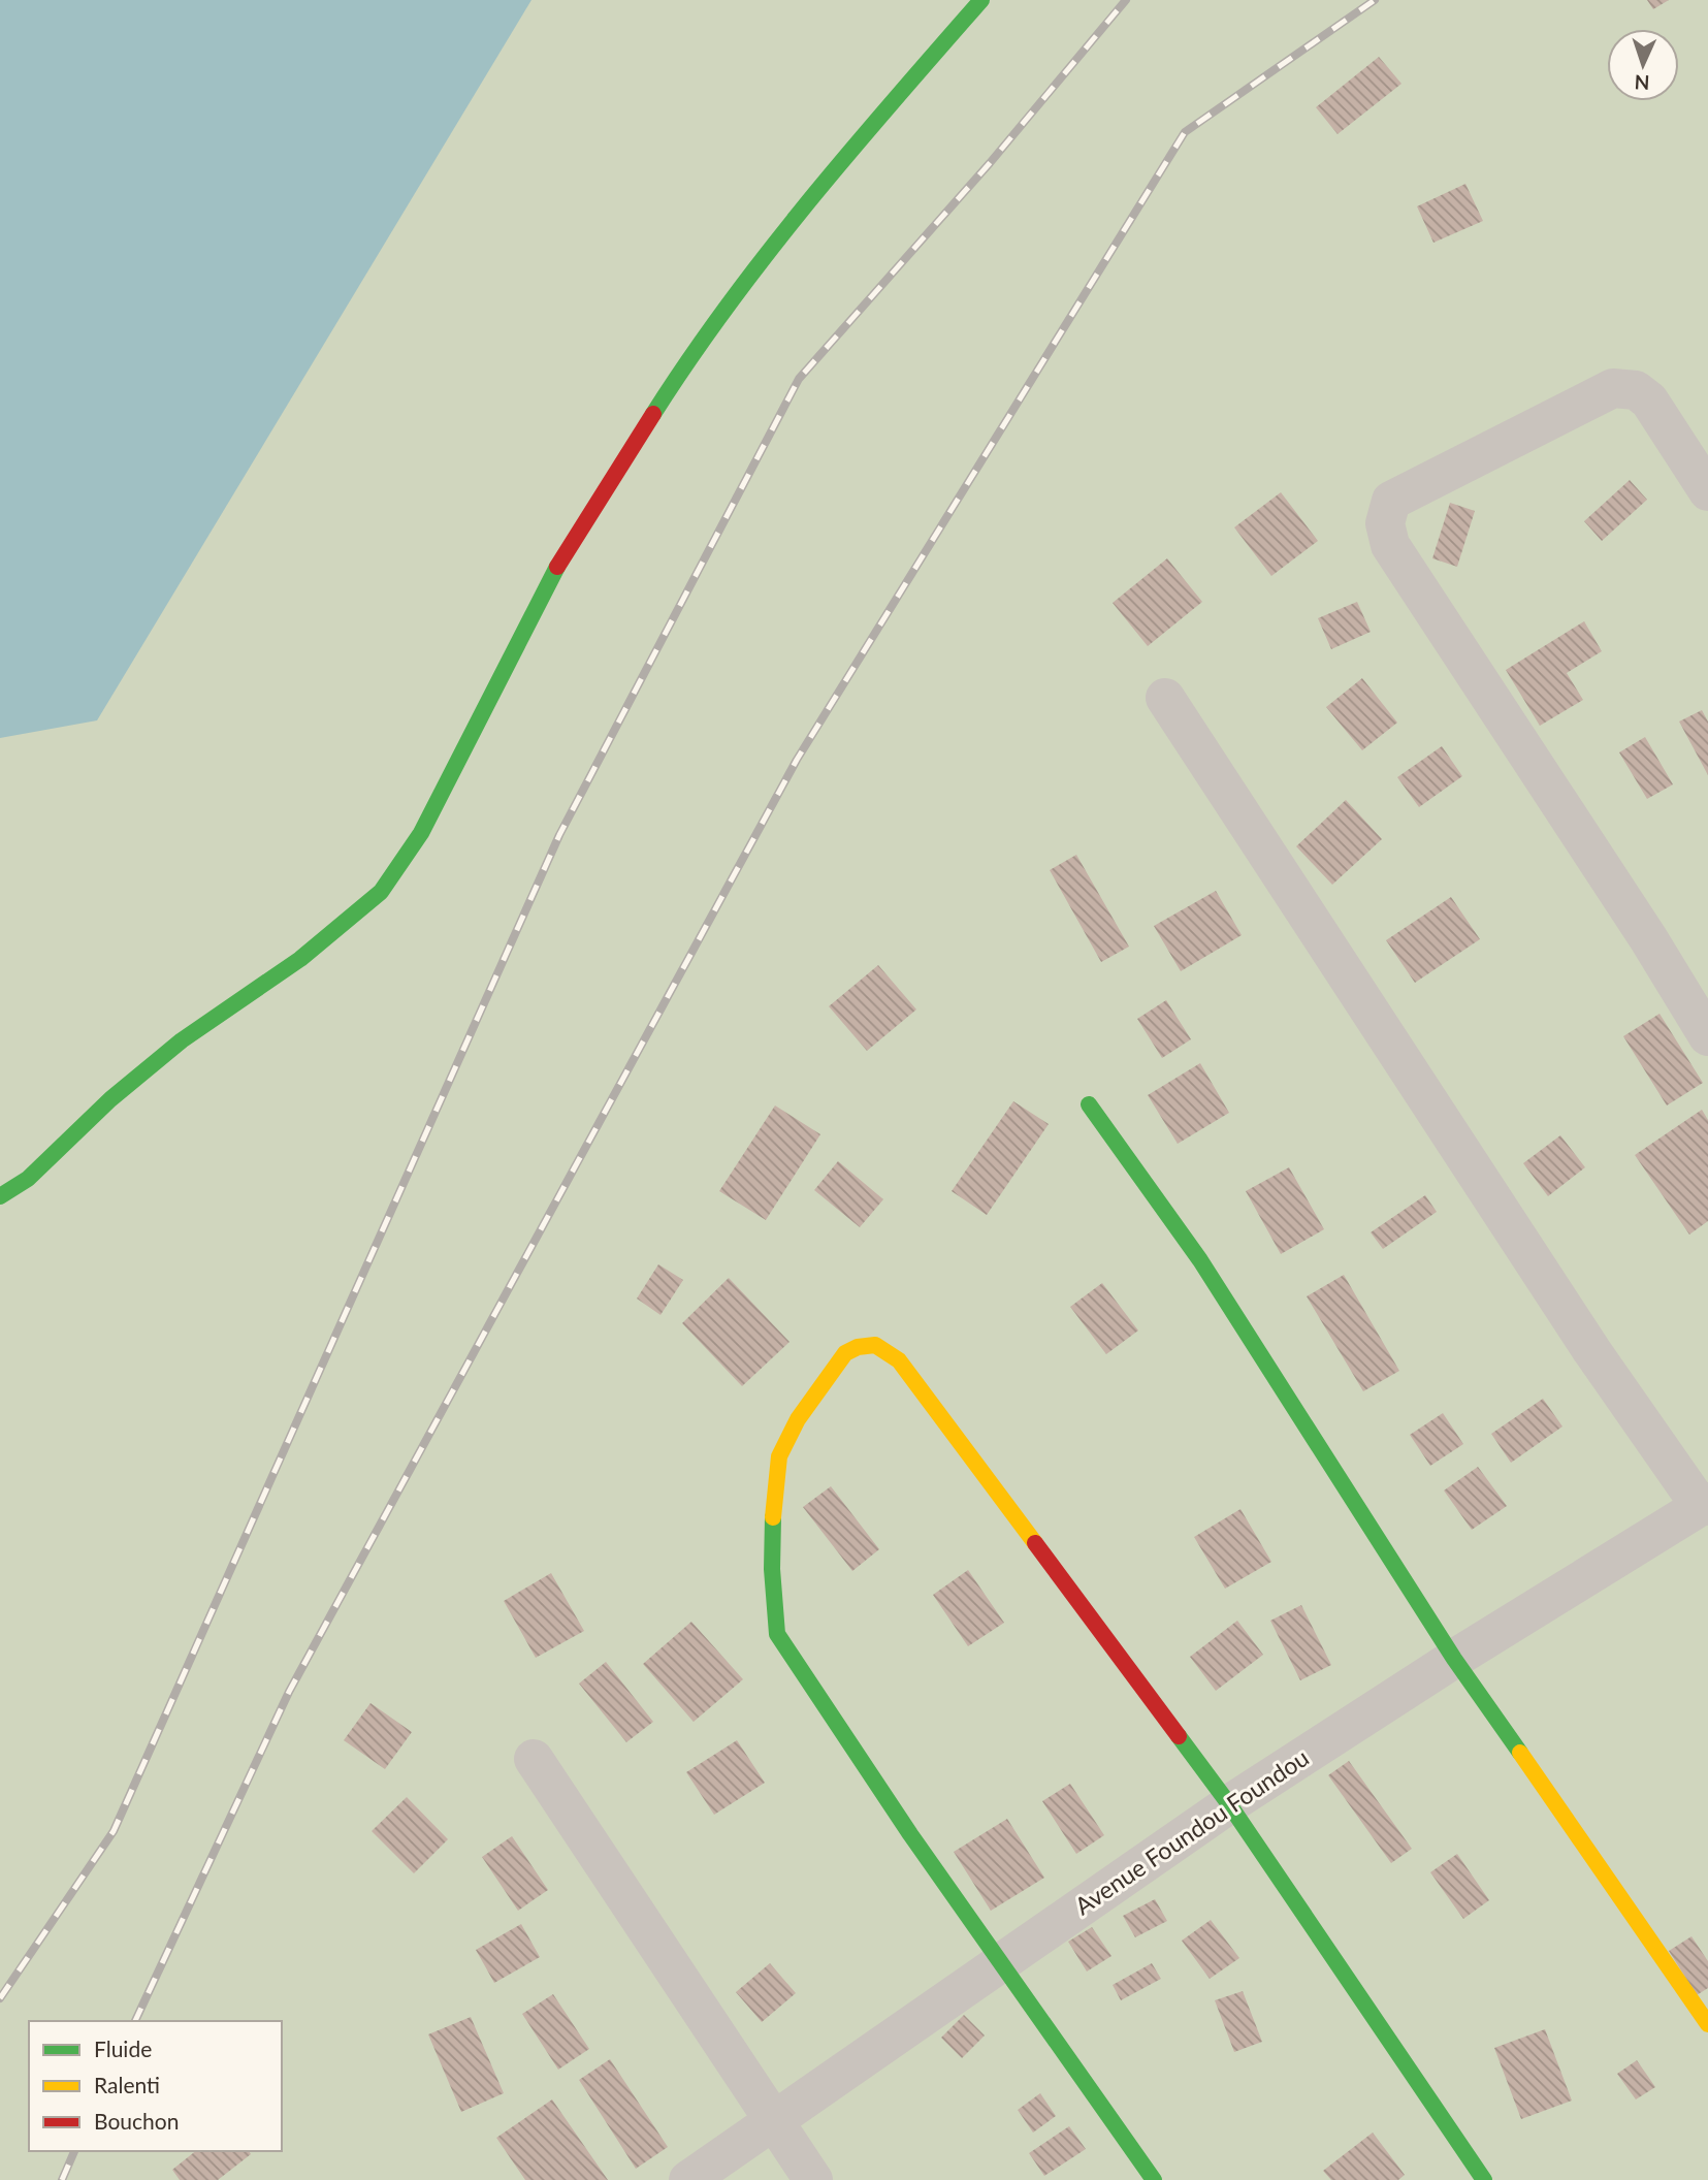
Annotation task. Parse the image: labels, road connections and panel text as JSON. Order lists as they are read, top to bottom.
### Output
{
  "streets": {
    "street": ["Avenue Foundou Foundou"]
  },
  "legend": ["Fluide", "Ralenti", "Bouchon"],
  "north": "bottom"
}
